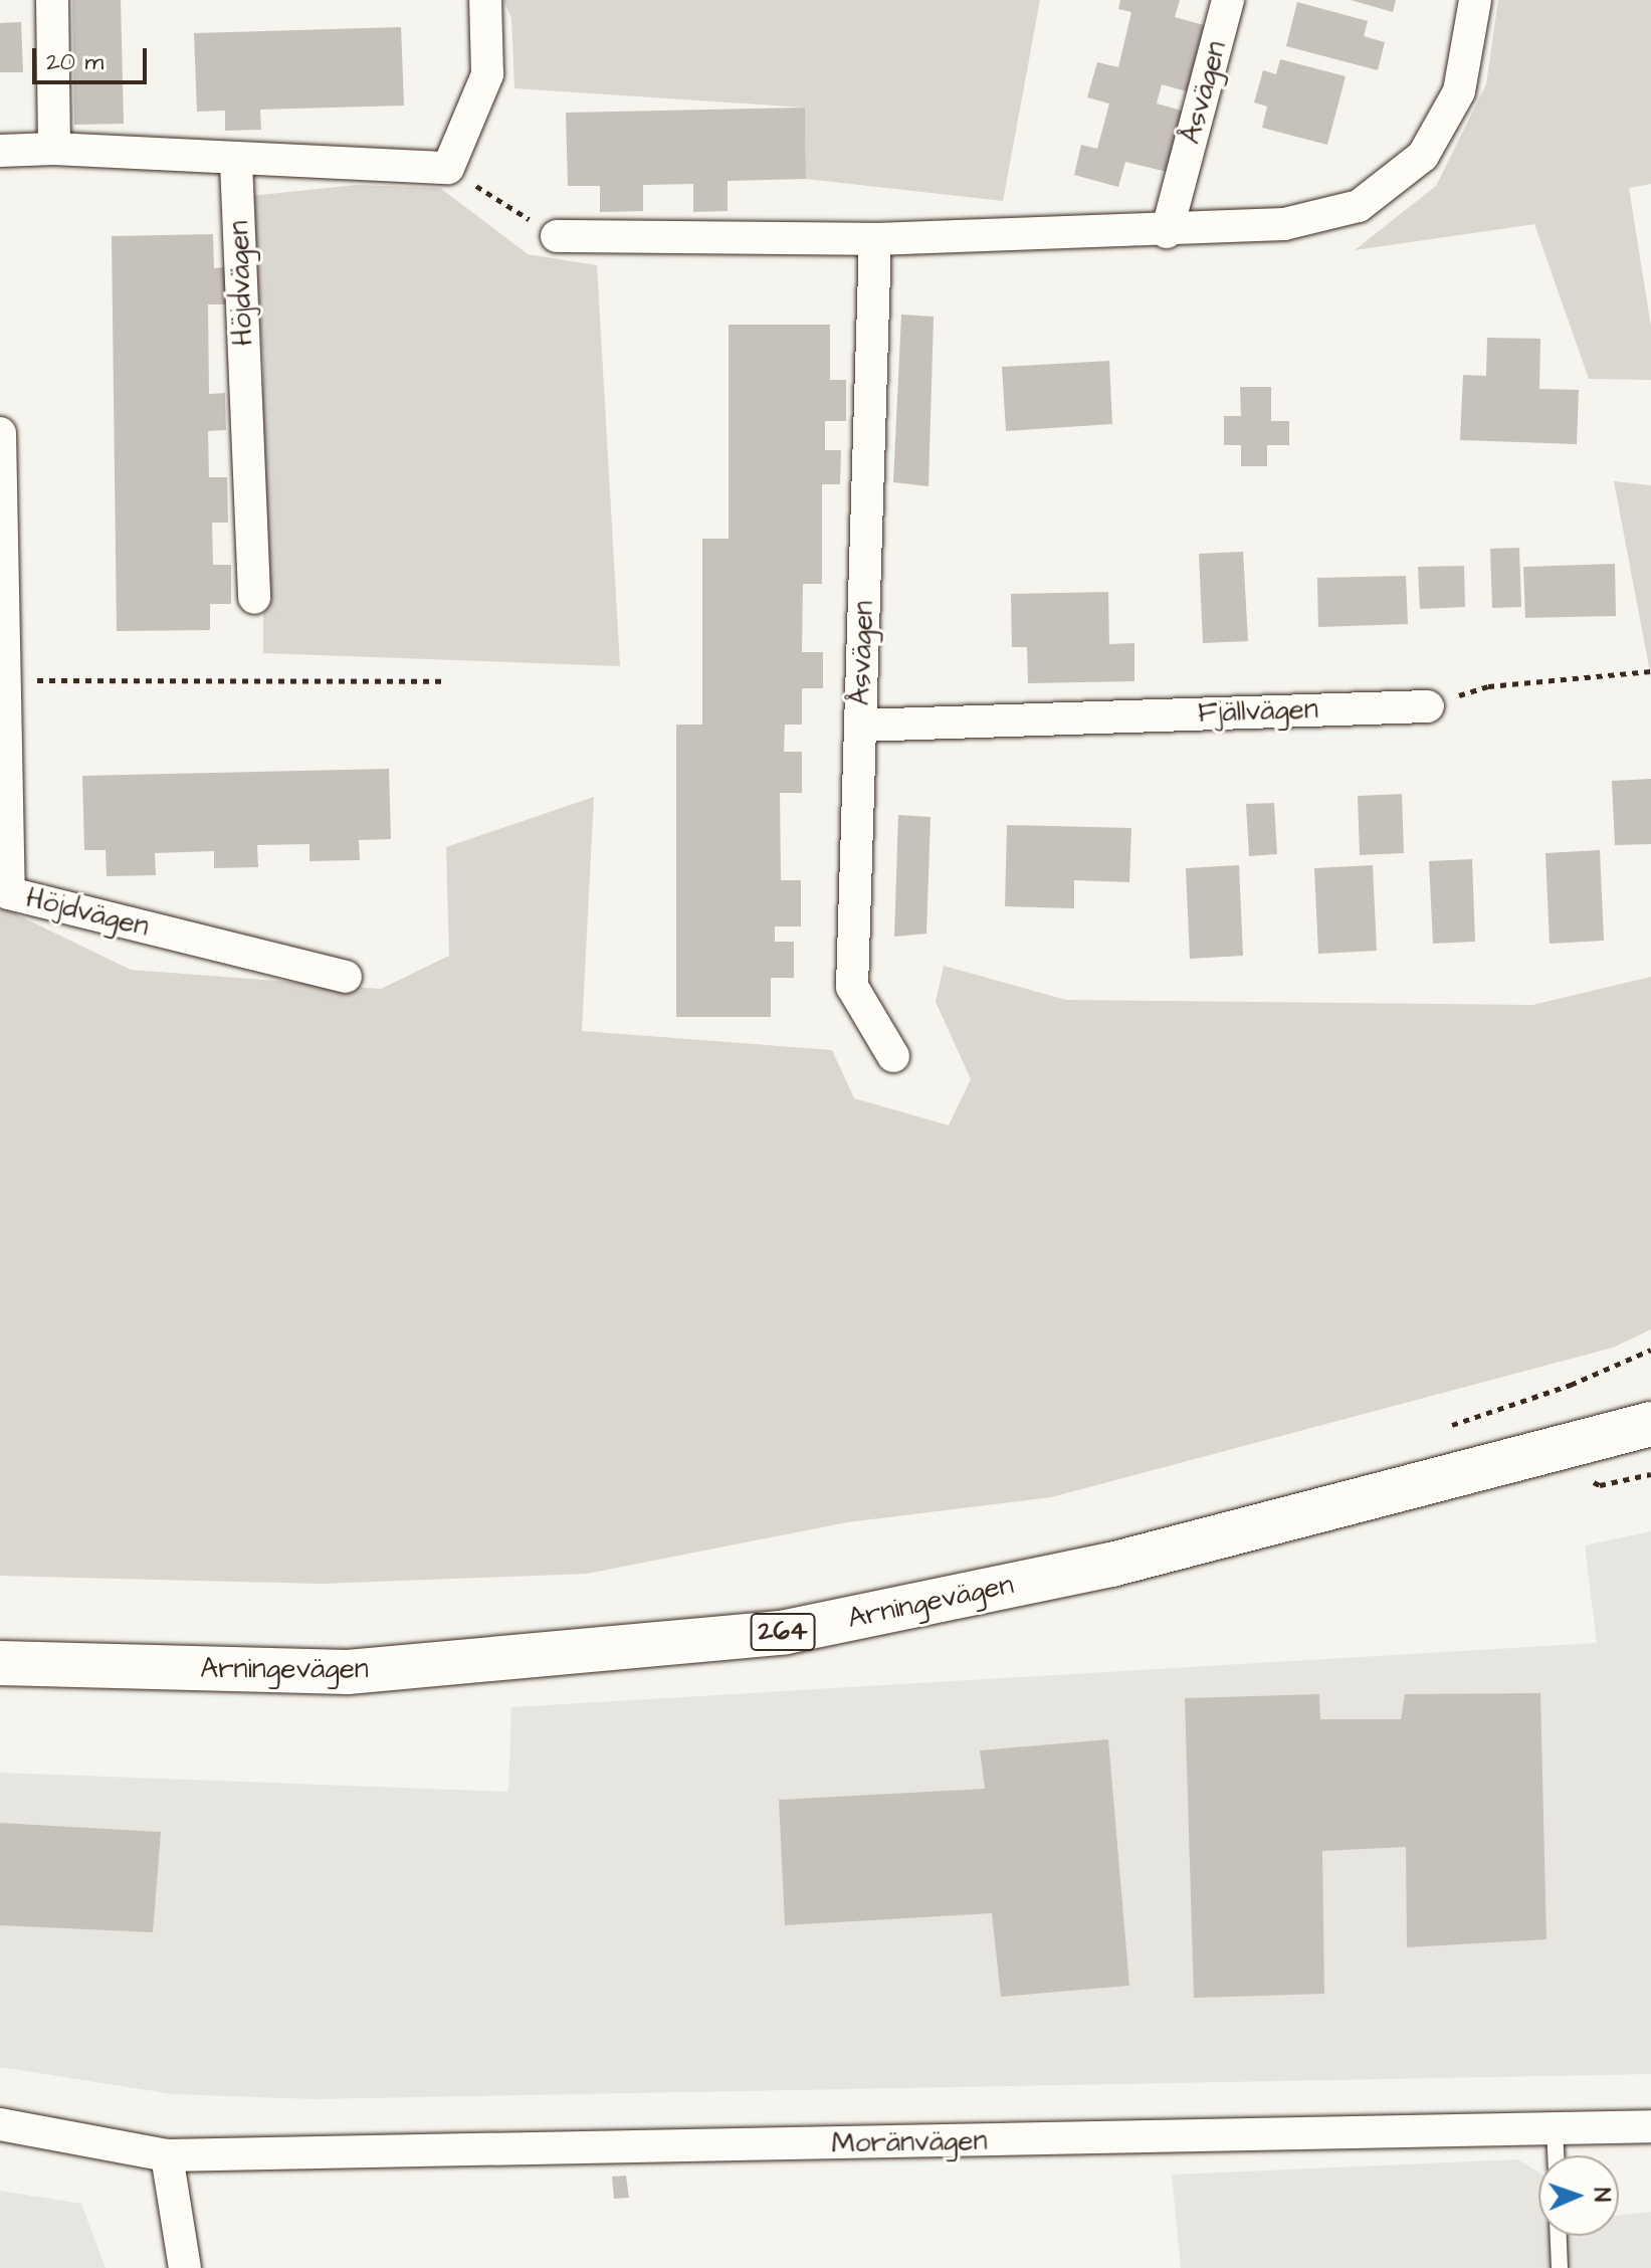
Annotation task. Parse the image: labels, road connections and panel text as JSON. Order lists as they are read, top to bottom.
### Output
{
  "streets": {
    "main road": ["Arningevägen", "264"],
    "street": [
      "Åsvägen",
      "Höjdvägen",
      "Fjällvägen",
      "Moränvägen"
    ]
  },
  "crossings": [
    ["Åsvägen", "Fjällvägen"]
  ],
  "scale_bar": "20 m",
  "north": "right"
}
